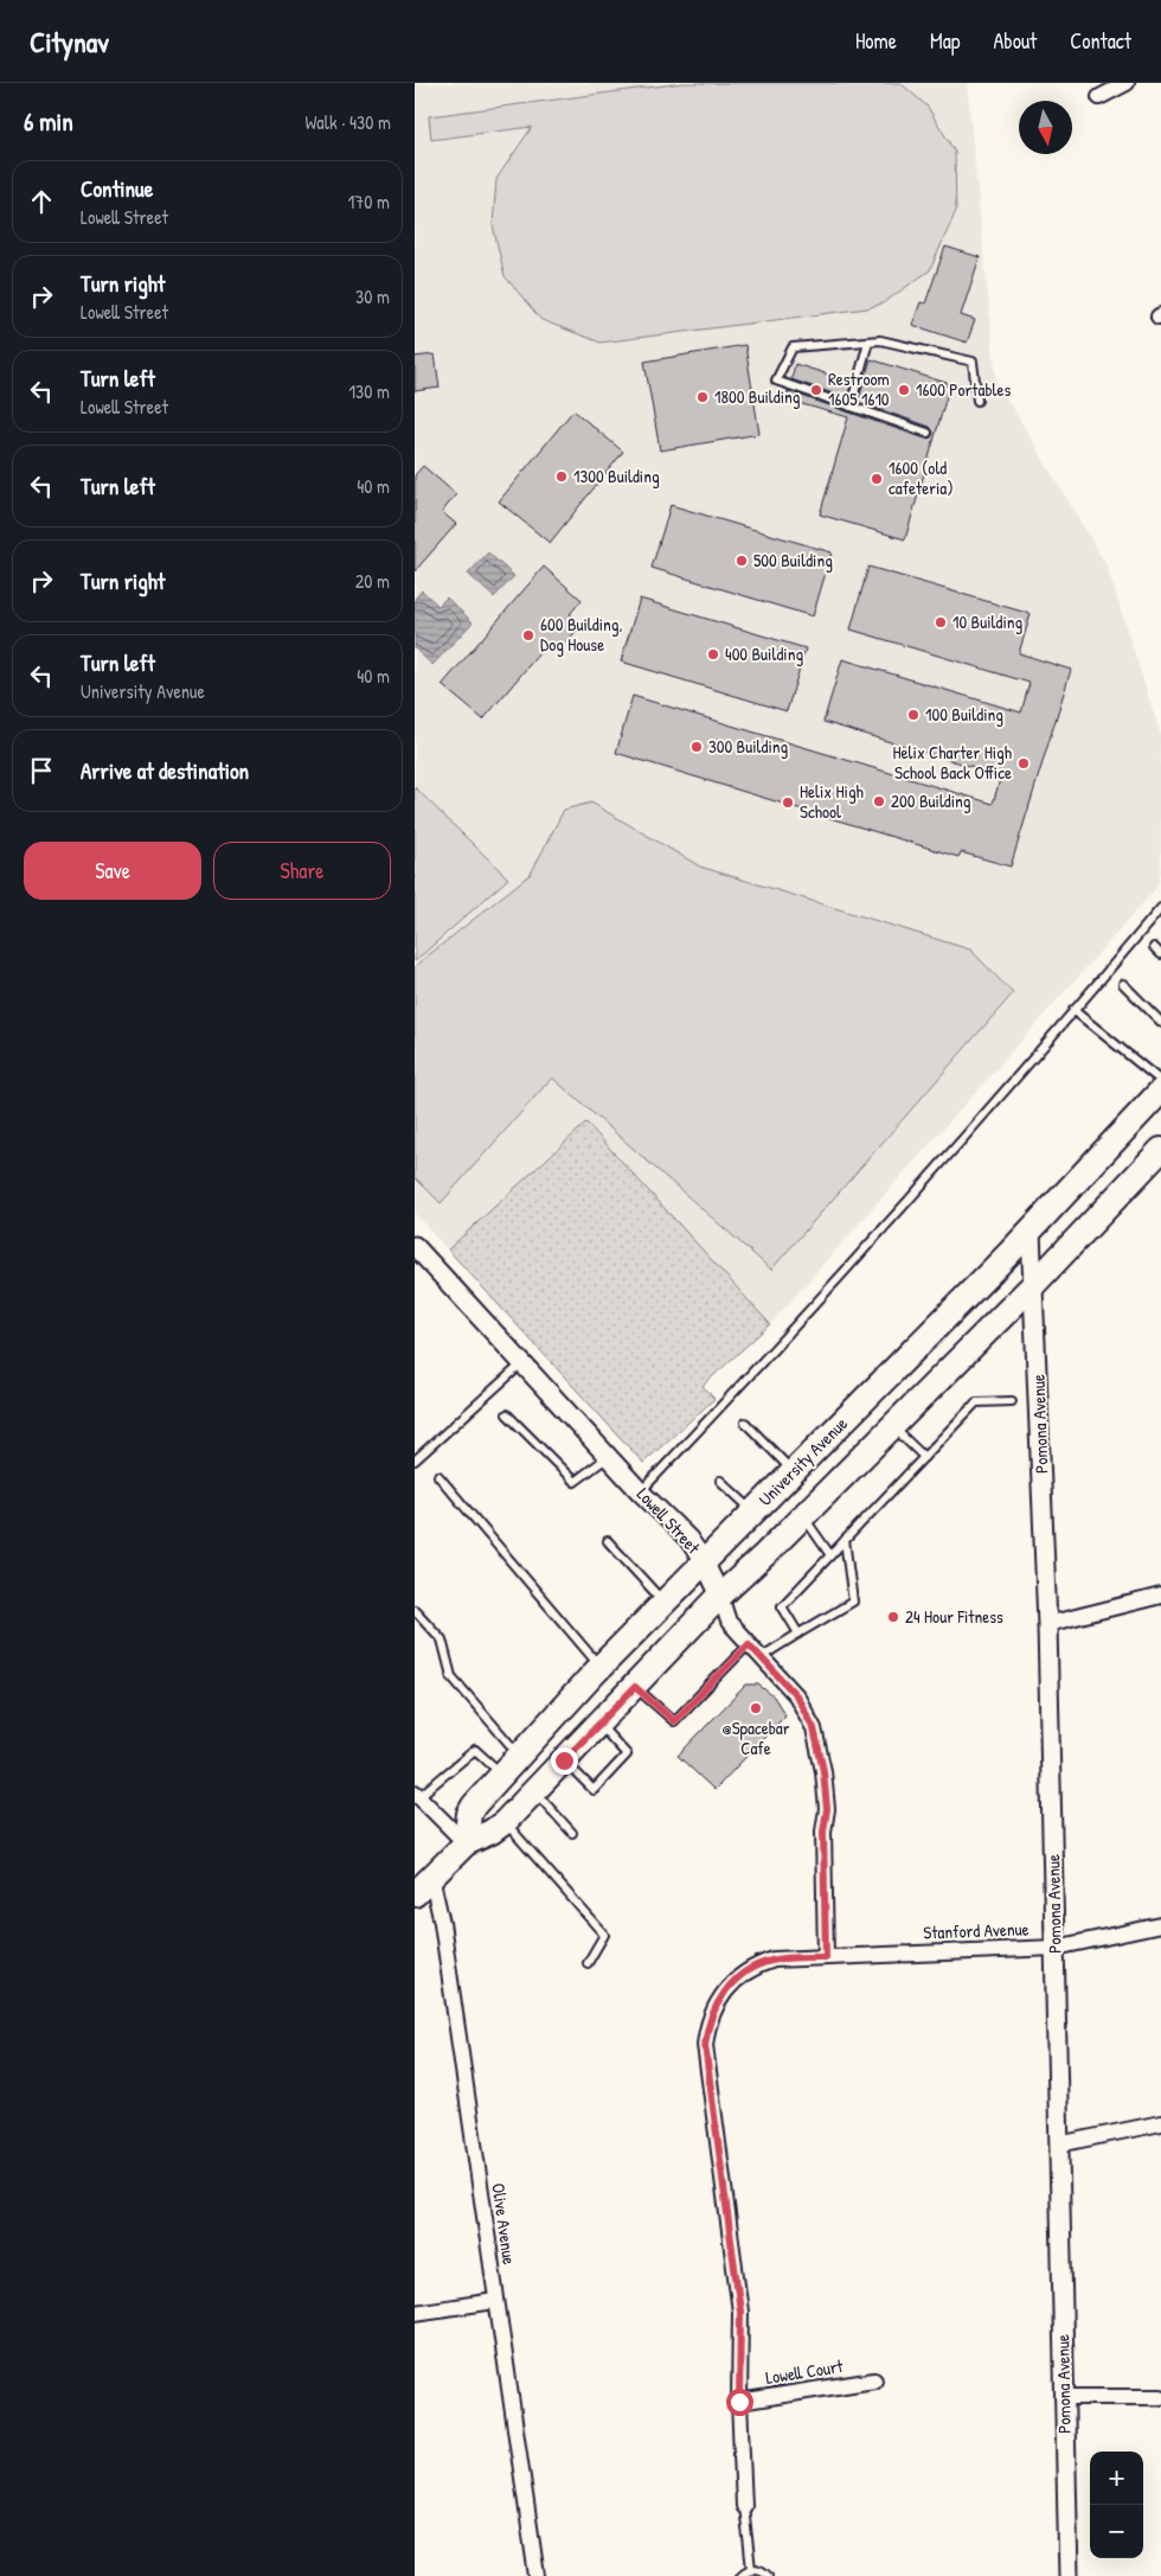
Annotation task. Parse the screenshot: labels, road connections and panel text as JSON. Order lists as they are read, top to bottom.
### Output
{
  "streets": {
    "main road": ["University Avenue"],
    "street": [
      "Pomona Avenue",
      "Lowell Street",
      "Stanford Avenue",
      "Olive Avenue",
      "Lowell Court"
    ]
  },
  "crossings": [
    ["Pomona Avenue", "University Avenue"],
    ["Pomona Avenue", "Stanford Avenue"],
    ["University Avenue", "Lowell Street"],
    ["Lowell Street", "Stanford Avenue"]
  ],
  "places": [
    "Restroom 1605 1610",
    "1600 Portables",
    "1800 Building",
    "1300 Building",
    "1600 (old cafeteria)",
    "500 Building",
    "10 Building",
    "600 Building, Dog House",
    "400 Building",
    "100 Building",
    "300 Building",
    "Helix Charter High School Back Office",
    "200 Building",
    "Helix High School",
    "24 Hour Fitness",
    "@Spacebar Cafe"
  ],
  "north": "bottom",
  "page": {
    "header": "Citynav",
    "nav": [
      "Home",
      "Map",
      "About",
      "Contact"
    ],
    "heading": ["6 min", "Walk · 430 m"],
    "list": [
      ["Continue", "Lowell Street", "170 m"],
      ["Turn right", "Lowell Street", "30 m"],
      ["Turn left", "Lowell Street", "130 m"],
      ["Turn left", "40 m"],
      ["Turn right", "20 m"],
      ["Turn left", "University Avenue", "40 m"],
      "Arrive at destination"
    ],
    "buttons": ["Save", "Share"],
    "map_buttons": ["+", "−"]
  }
}
